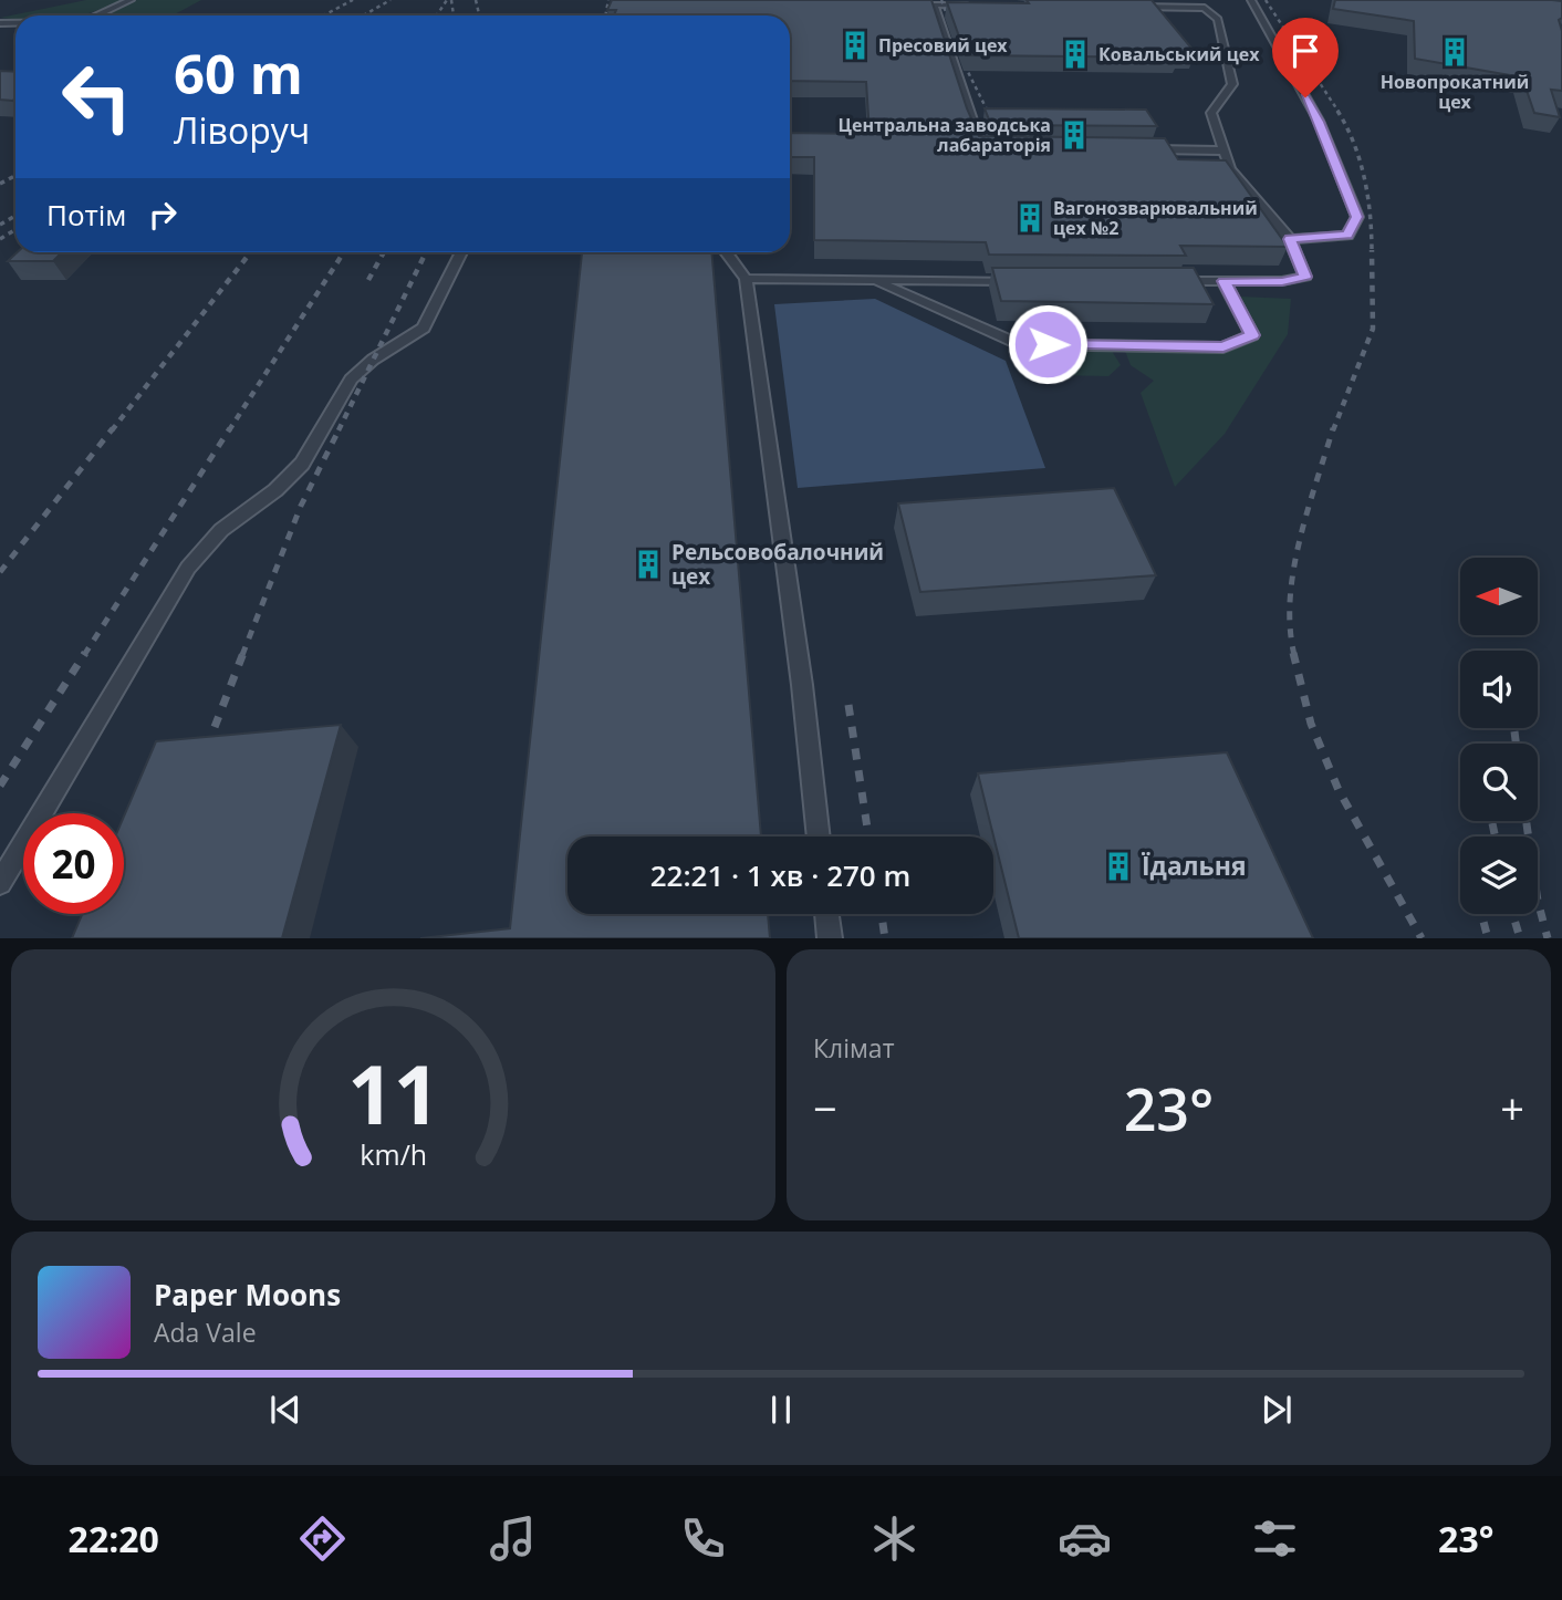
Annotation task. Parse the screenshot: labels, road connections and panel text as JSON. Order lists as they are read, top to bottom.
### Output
{
  "places": {
    "building": [
      "Пресовий цех",
      "Новопрокатний цех",
      "Ковальський цех",
      "Центральна заводська лабараторія",
      "Вагонозварювальний цех №2",
      "Рельсовобалочний цех",
      "Їдальня"
    ]
  },
  "north": "left",
  "page": {
    "turn": ["60 m", "Ліворуч"],
    "then": "Потім",
    "limit": "20",
    "trip": "22:21 · 1 хв · 270 m",
    "tile": "Клімат",
    "heat": ["−", "23°", "+"],
    "song": ["Paper Moons", "Ada Vale"],
    "tabs": ["22:20", "23°"],
    "gauge": ["11", "km/h"]
  }
}
